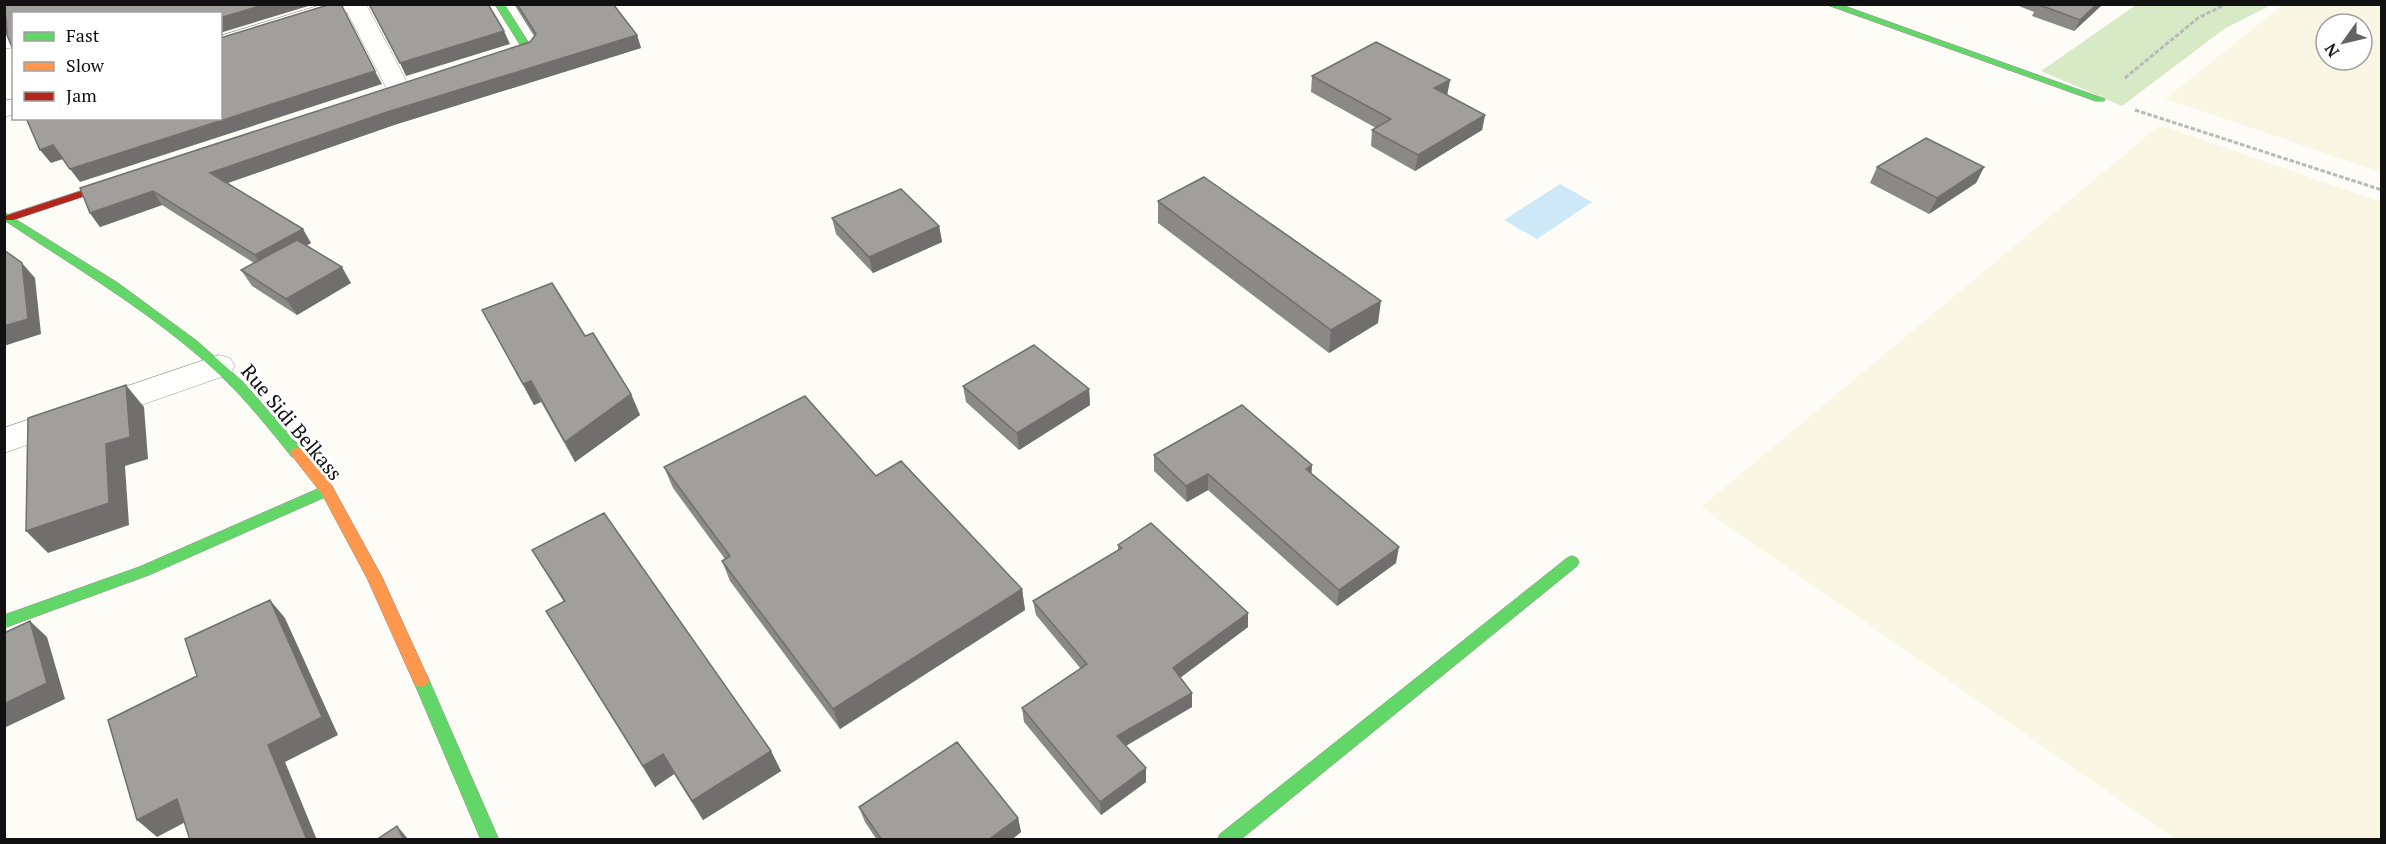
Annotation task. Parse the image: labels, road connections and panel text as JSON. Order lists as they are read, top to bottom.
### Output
{
  "streets": {
    "street": ["Rue Sidi Belkass"]
  },
  "legend": ["Fast", "Slow", "Jam"],
  "north": "bottom left"
}
